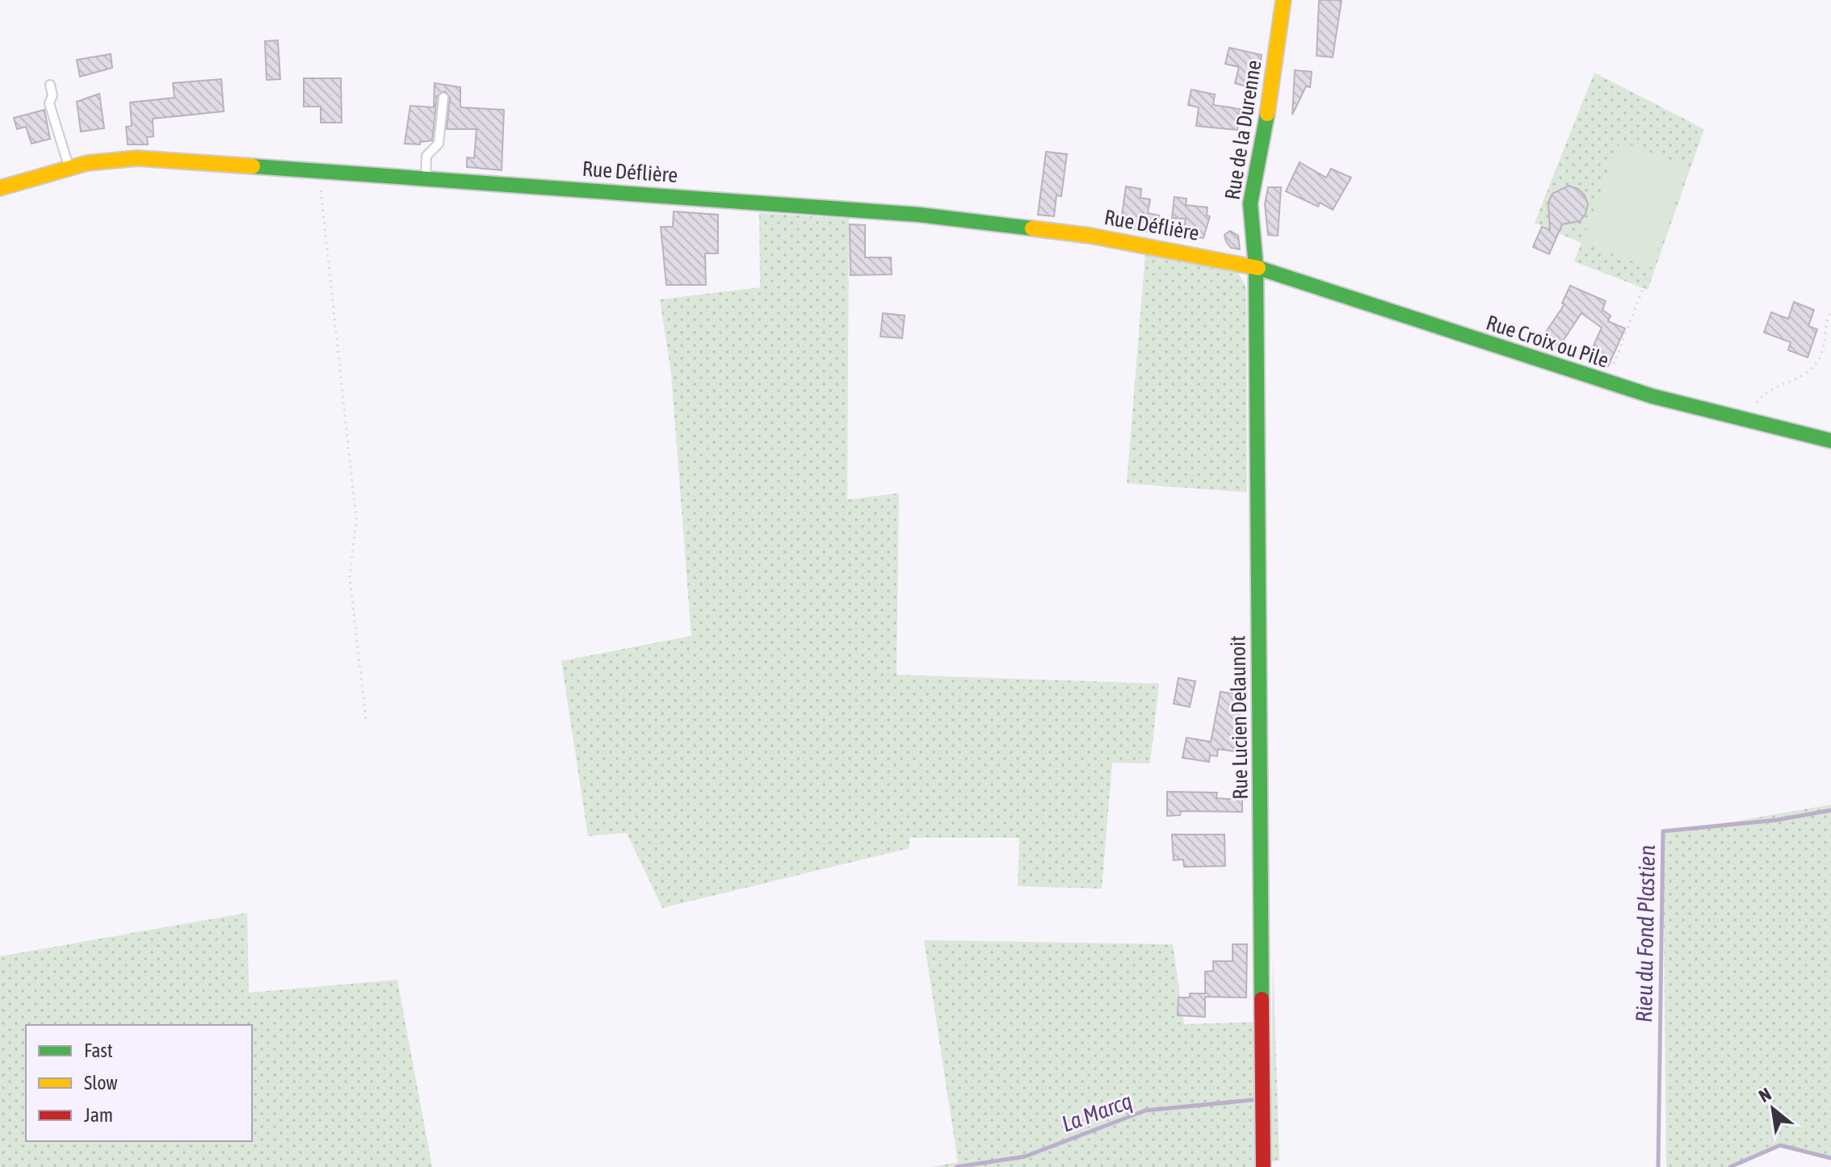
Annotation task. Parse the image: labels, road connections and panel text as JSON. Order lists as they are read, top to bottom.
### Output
{
  "streets": {
    "street": [
      "Rue de la Durenne",
      "Rue Déflière",
      "Rue Croix ou Pile",
      "Rue Lucien Delaunoit"
    ]
  },
  "crossings": [
    ["Rue de la Durenne", "Rue Déflière"],
    ["Rue de la Durenne", "Rue Croix ou Pile"],
    ["Rue de la Durenne", "Rue Lucien Delaunoit"],
    ["Rue Déflière", "Rue Croix ou Pile"],
    ["Rue Déflière", "Rue Lucien Delaunoit"],
    ["Rue Croix ou Pile", "Rue Lucien Delaunoit"]
  ],
  "water": ["Rieu du Fond Plastien", "La Marcq"],
  "legend": ["Fast", "Slow", "Jam"],
  "north": "top left"
}
